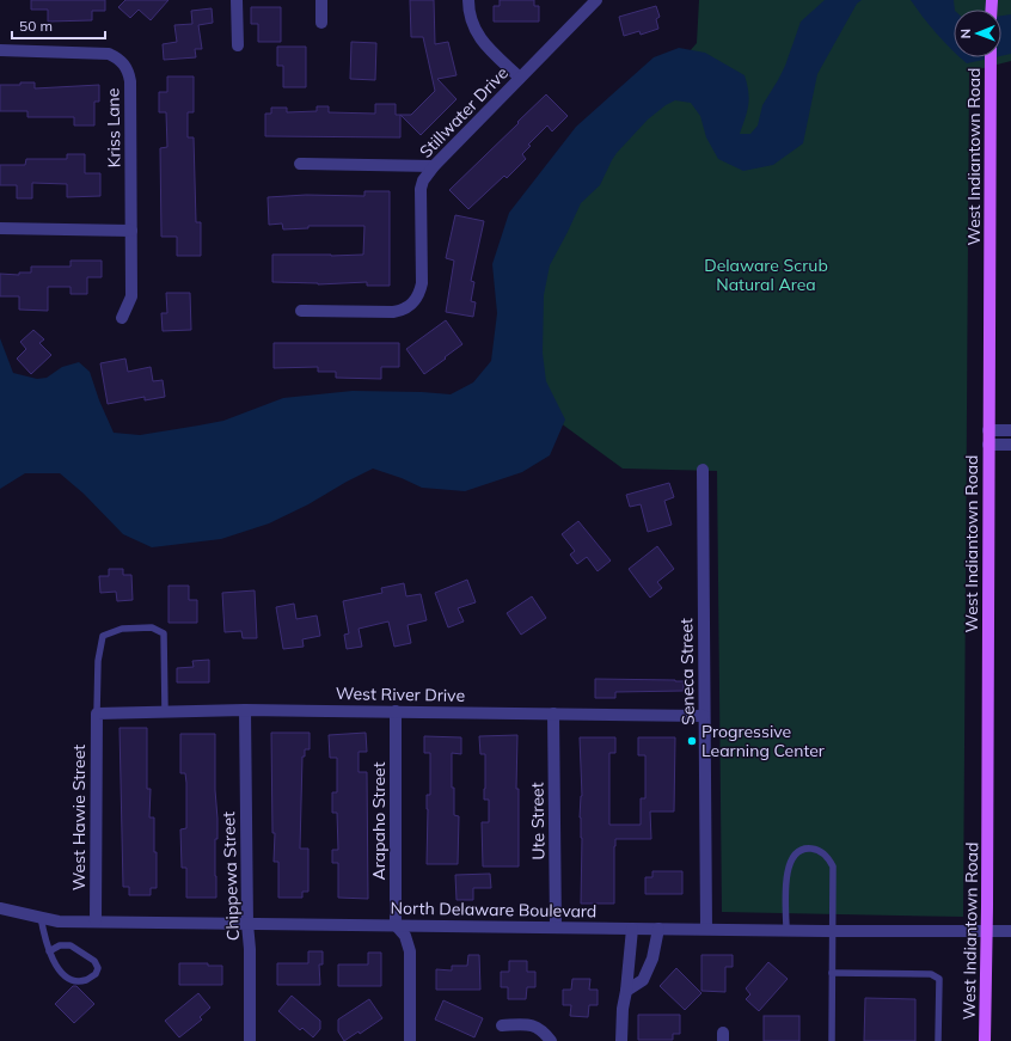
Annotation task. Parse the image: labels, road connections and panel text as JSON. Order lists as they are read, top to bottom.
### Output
{
  "streets": {
    "main road": ["West Indiantown Road"],
    "street": [
      "Stillwater Drive",
      "Kriss Lane",
      "Seneca Street",
      "West River Drive",
      "West Hawie Street",
      "Arapaho Street",
      "Ute Street",
      "Chippewa Street",
      "North Delaware Boulevard"
    ]
  },
  "crossings": [
    ["West Indiantown Road", "North Delaware Boulevard"],
    ["Seneca Street", "West River Drive"],
    ["Seneca Street", "North Delaware Boulevard"],
    ["West River Drive", "West Hawie Street"],
    ["West River Drive", "Arapaho Street"],
    ["West River Drive", "Ute Street"],
    ["West River Drive", "Chippewa Street"],
    ["West Hawie Street", "North Delaware Boulevard"],
    ["Arapaho Street", "North Delaware Boulevard"],
    ["Ute Street", "North Delaware Boulevard"],
    ["Chippewa Street", "North Delaware Boulevard"]
  ],
  "parks": ["Delaware Scrub Natural Area"],
  "places": ["Progressive Learning Center"],
  "scale_bar": "50 m",
  "north": "left"
}
